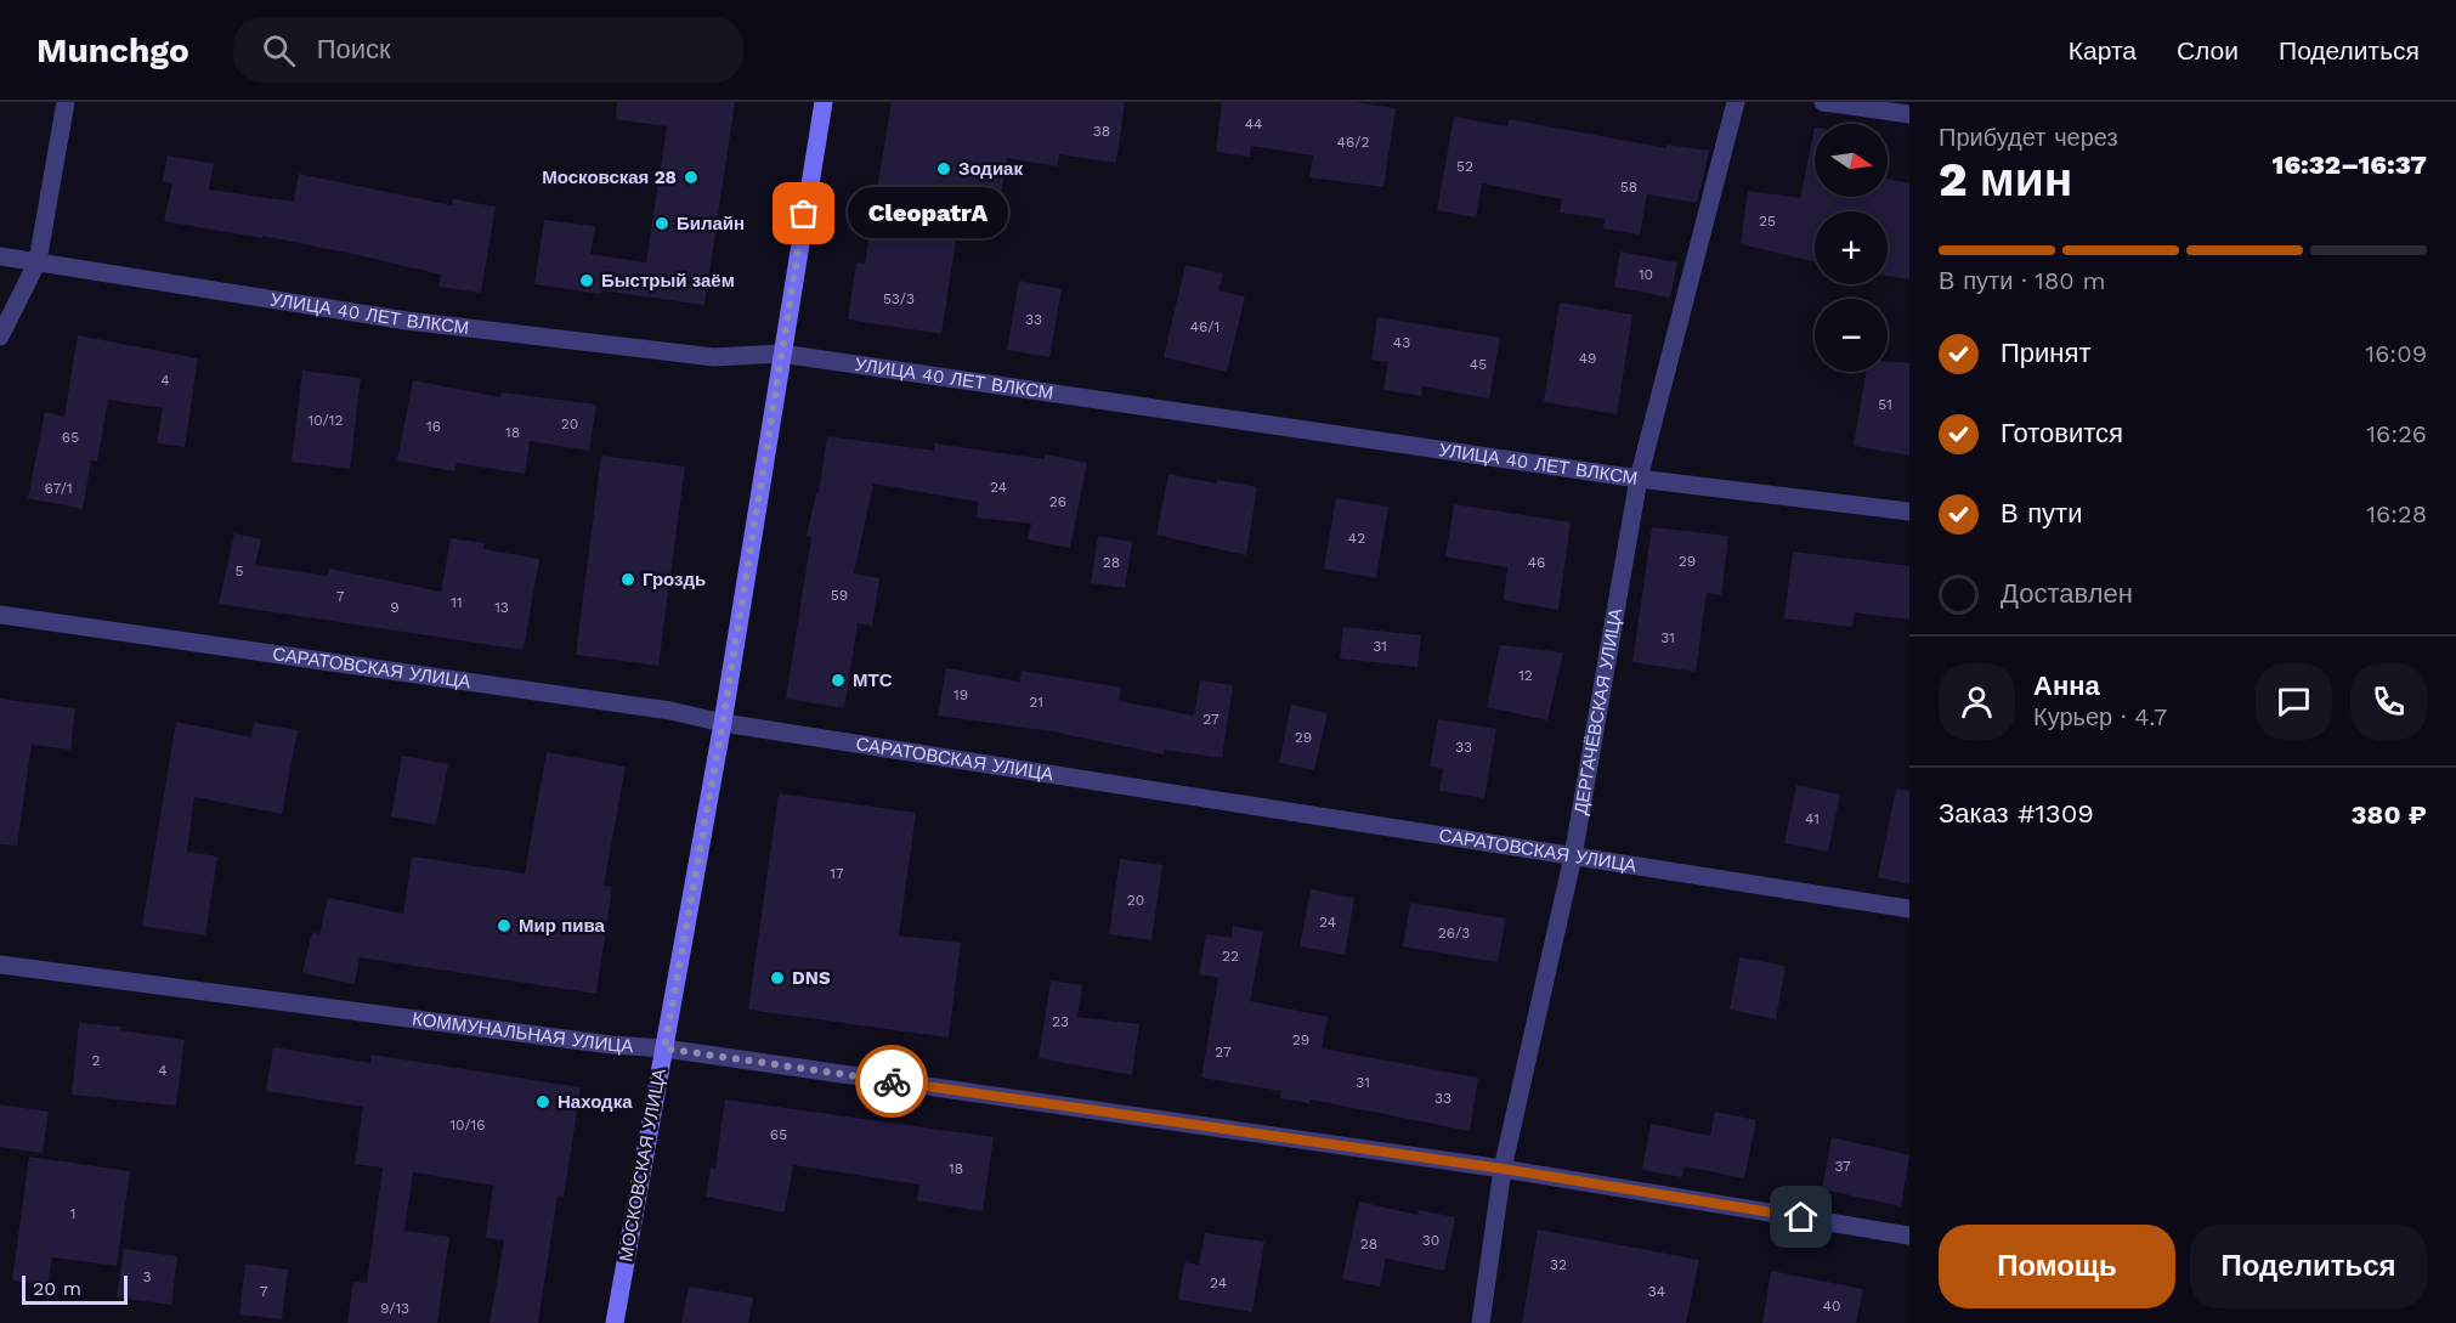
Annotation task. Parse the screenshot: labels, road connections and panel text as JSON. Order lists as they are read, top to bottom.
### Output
{
  "streets": {
    "main road": ["МОСКОВСКАЯ УЛИЦА"],
    "street": [
      "УЛИЦА 40 ЛЕТ ВЛКСМ",
      "САРАТОВСКАЯ УЛИЦА",
      "ДЕРГАЧЁВСКАЯ УЛИЦА",
      "КОММУНАЛЬНАЯ УЛИЦА"
    ]
  },
  "crossings": [
    ["УЛИЦА 40 ЛЕТ ВЛКСМ", "ДЕРГАЧЁВСКАЯ УЛИЦА"],
    ["УЛИЦА 40 ЛЕТ ВЛКСМ", "МОСКОВСКАЯ УЛИЦА"],
    ["САРАТОВСКАЯ УЛИЦА", "ДЕРГАЧЁВСКАЯ УЛИЦА"],
    ["САРАТОВСКАЯ УЛИЦА", "МОСКОВСКАЯ УЛИЦА"],
    ["ДЕРГАЧЁВСКАЯ УЛИЦА", "КОММУНАЛЬНАЯ УЛИЦА"],
    ["КОММУНАЛЬНАЯ УЛИЦА", "МОСКОВСКАЯ УЛИЦА"]
  ],
  "places": [
    "Зодиак",
    "Московская 28",
    "CleopatrA",
    "Билайн",
    "Быстрый заём",
    "Гроздь",
    "МТС",
    "Мир пива",
    "DNS",
    "Находка"
  ],
  "house_numbers": [
    "44",
    "38",
    "46/2",
    "52",
    "58",
    "25",
    "10",
    "53/3",
    "33",
    "46/1",
    "43",
    "49",
    "45",
    "4",
    "51",
    "10/12",
    "20",
    "16",
    "18",
    "65",
    "24",
    "67/1",
    "26",
    "42",
    "29",
    "28",
    "46",
    "5",
    "59",
    "7",
    "11",
    "9",
    "13",
    "31",
    "31",
    "12",
    "19",
    "21",
    "27",
    "29",
    "33",
    "41",
    "17",
    "20",
    "24",
    "26/3",
    "22",
    "23",
    "29",
    "27",
    "2",
    "4",
    "31",
    "33",
    "10/16",
    "65",
    "37",
    "18",
    "1",
    "30",
    "28",
    "32",
    "3",
    "24",
    "7",
    "34",
    "40",
    "9/13"
  ],
  "scale_bar": "20 m",
  "north": "right",
  "page": {
    "header": "Munchgo",
    "search": "Поиск",
    "nav": ["Карта", "Слои", "Поделиться"],
    "heading": ["2 мин", "Прибудет через", "16:32–16:37"],
    "panel": [
      "Анна",
      "Курьер · 4.7",
      "Заказ #1309",
      "380 ₽"
    ],
    "map_buttons": ["+", "−"],
    "bubble": "CleopatrA",
    "bar": "В пути · 180 m",
    "list": [
      ["Принят", "16:09"],
      ["Готовится", "16:26"],
      ["В пути", "16:28"],
      "Доставлен"
    ],
    "buttons": ["Помощь", "Поделиться"],
    "scale": "20 m"
  }
}
